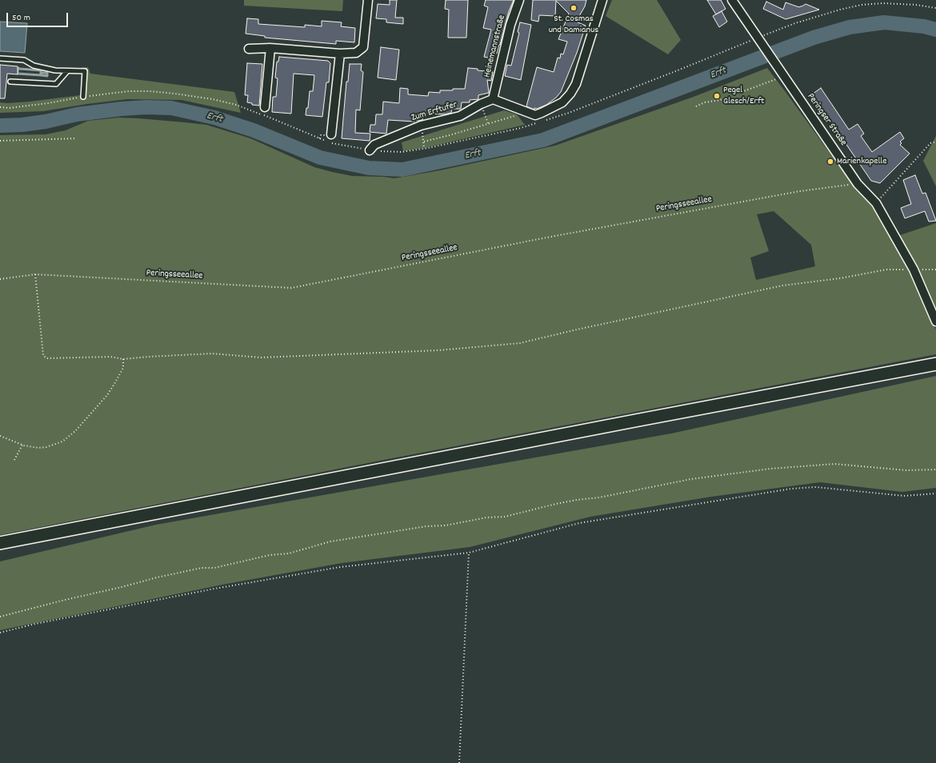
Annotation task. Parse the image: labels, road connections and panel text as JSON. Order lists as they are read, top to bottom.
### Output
{
  "streets": {
    "street": ["Heinemannstraße", "Zum Erftufer", "Peringser Straße"],
    "path": ["Peringsseeallee"]
  },
  "crossings": [
    ["Heinemannstraße", "Zum Erftufer"],
    ["Peringser Straße", "Peringsseeallee"]
  ],
  "water": ["Erft"],
  "places": ["St. Cosmas und Damianus", "Pegel Glesch/Erft", "Marienkapelle"],
  "scale_bar": "50 m"
}
